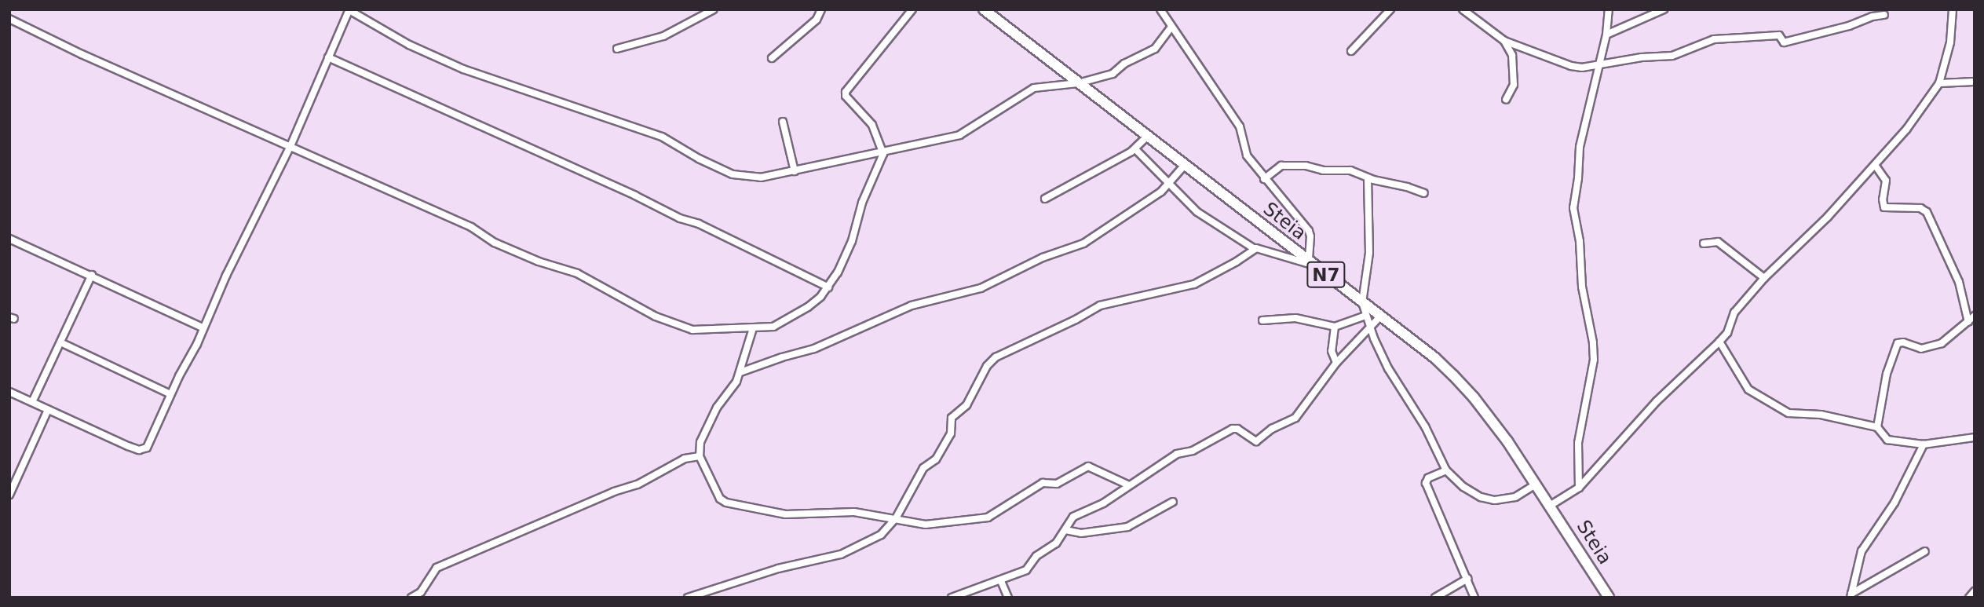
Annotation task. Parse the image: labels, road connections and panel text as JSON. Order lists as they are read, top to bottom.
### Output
{
  "streets": {
    "main road": ["Steia", "N7"]
  }
}
